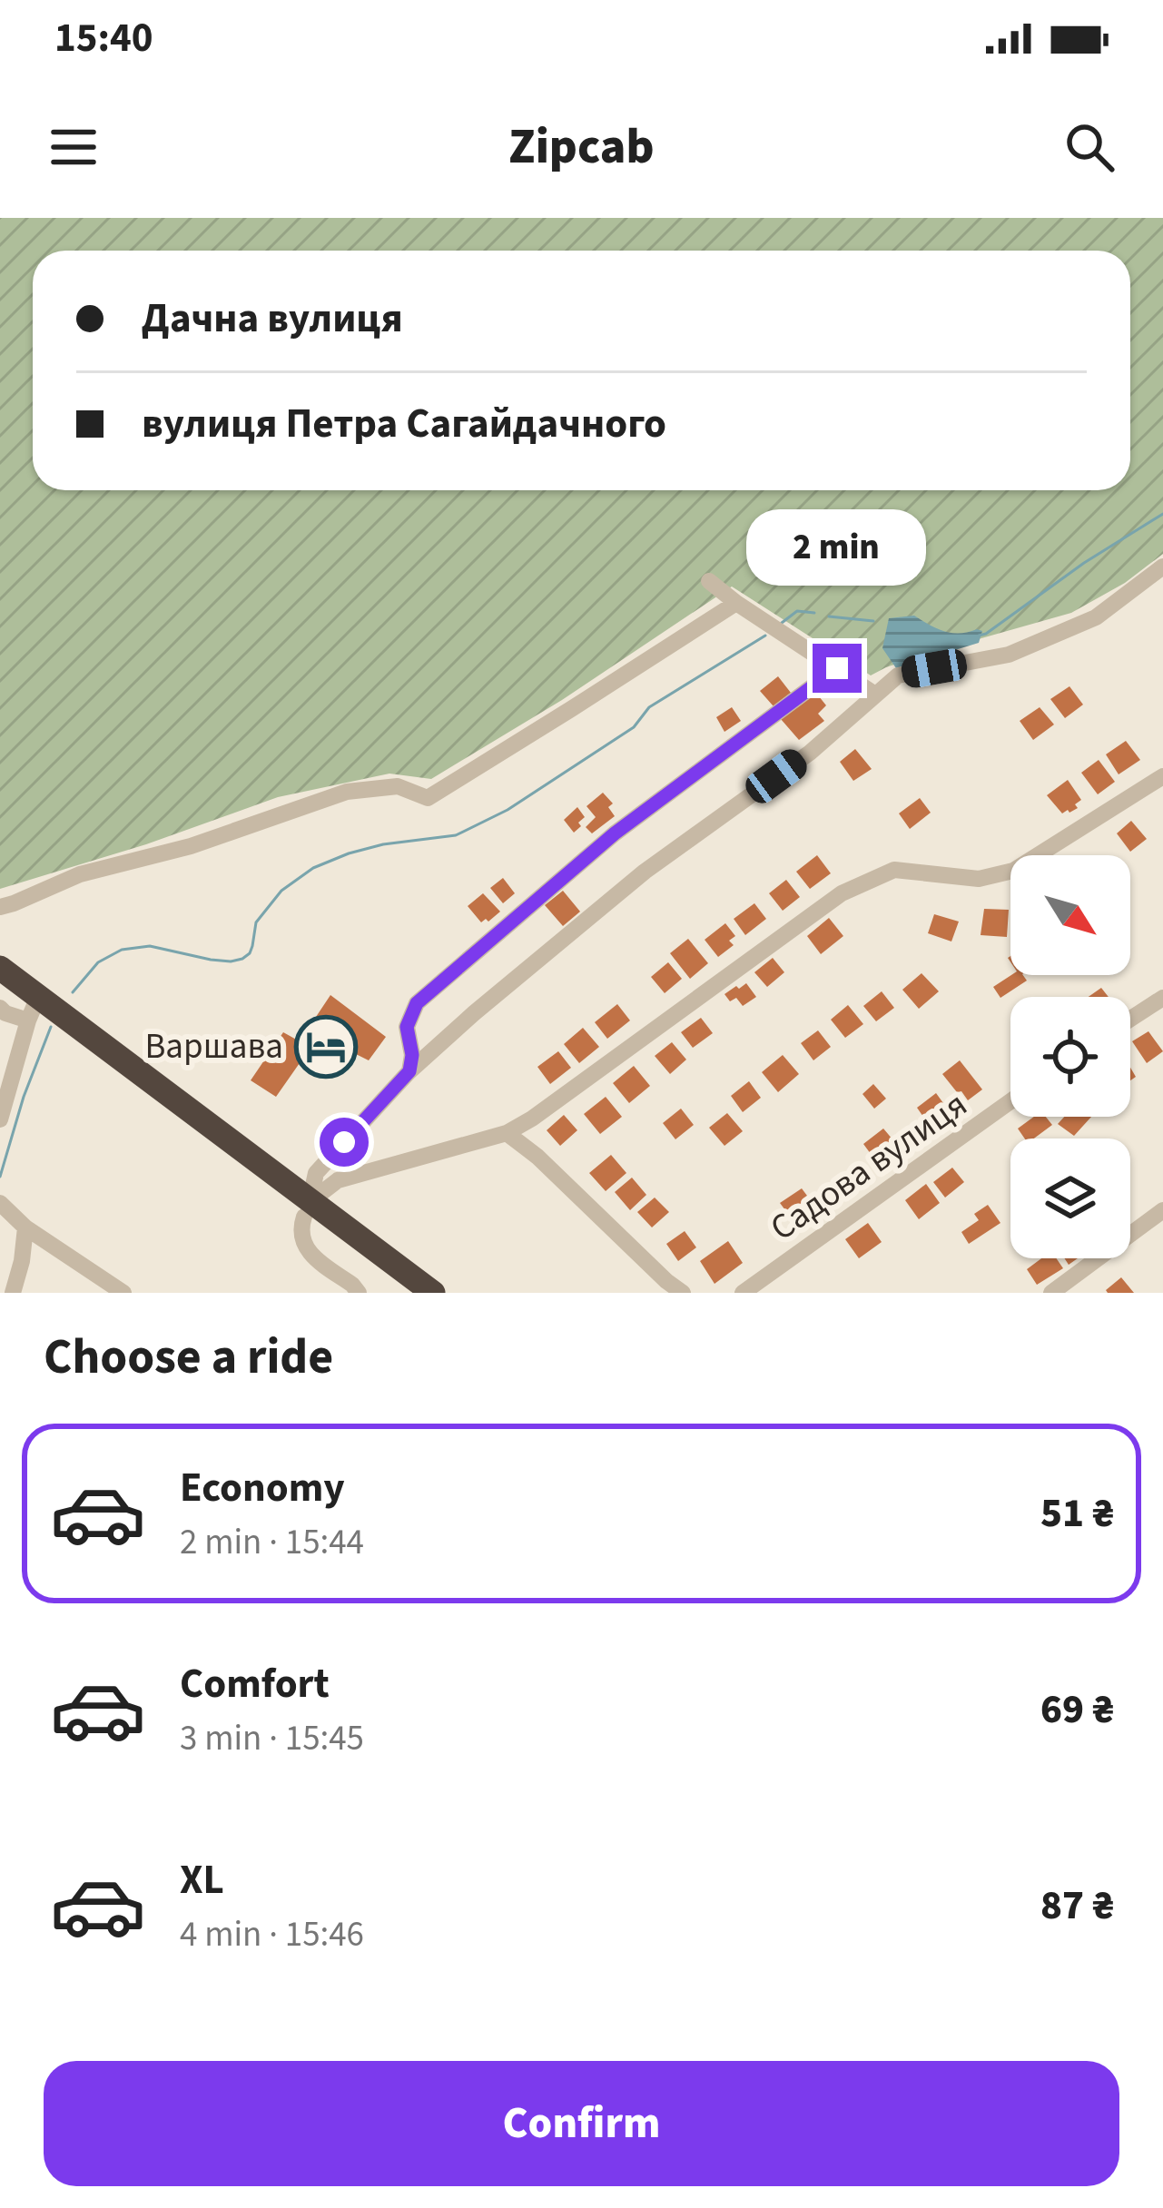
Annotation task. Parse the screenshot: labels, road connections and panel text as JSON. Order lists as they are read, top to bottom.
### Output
{
  "streets": {
    "street": ["Садова вулиця"]
  },
  "places": {
    "hotel": ["Варшава"]
  },
  "north": "bottom right",
  "page": {
    "status": "15:40",
    "header": "Zipcab",
    "banner": ["Дачна вулиця", "вулиця Петра Сагайдачного"],
    "bubble": "2 min",
    "heading": "Choose a ride",
    "list": [
      {
        "name": "Economy",
        "note": "2 min · 15:44",
        "value": "51 ₴"
      },
      {
        "name": "Comfort",
        "note": "3 min · 15:45",
        "value": "69 ₴"
      },
      {
        "name": "XL",
        "note": "4 min · 15:46",
        "value": "87 ₴"
      }
    ],
    "buttons": "Confirm"
  }
}
